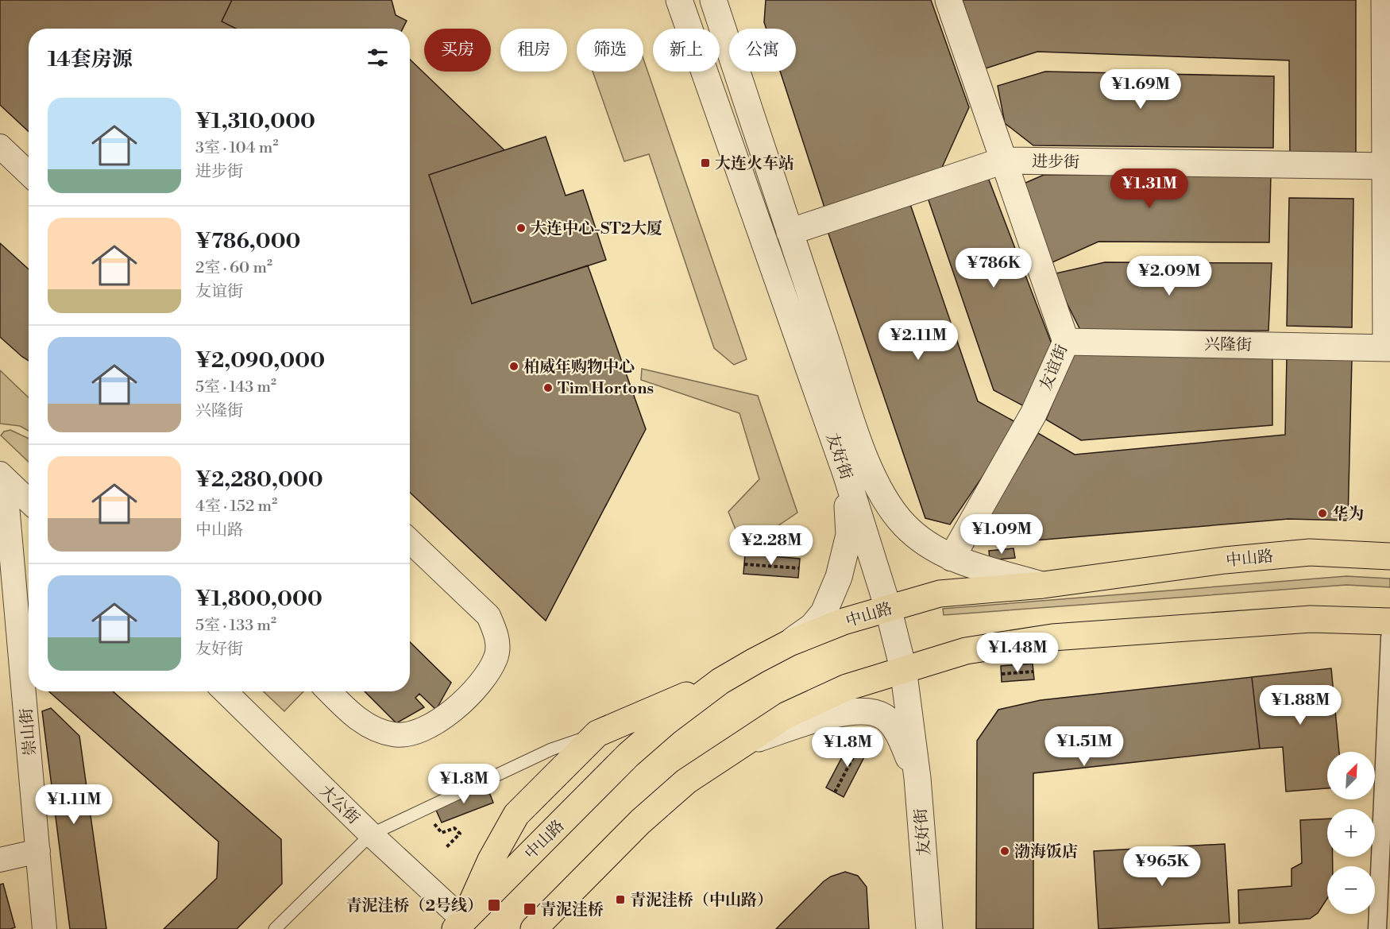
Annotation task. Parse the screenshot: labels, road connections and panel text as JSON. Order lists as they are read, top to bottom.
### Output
{
  "streets": {
    "main road": ["中山路"],
    "street": [
      "进步街",
      "兴隆街",
      "友谊街",
      "友好街",
      "崇山街",
      "大公街"
    ]
  },
  "crossings": [
    ["进步街", "友谊街"],
    ["进步街", "友好街"],
    ["兴隆街", "友谊街"],
    ["友谊街", "友好街"],
    ["友好街", "中山路"],
    ["中山路", "大公街"]
  ],
  "places": {
    "transit": [
      "大连火车站",
      "青泥洼桥（中山路）",
      "青泥洼桥（2号线）",
      "青泥洼桥"
    ],
    "other": [
      "大连中心-ST2大厦",
      "柏威年购物中心",
      "Tim Hortons",
      "华为",
      "渤海饭店"
    ]
  },
  "north": "top right",
  "page": {
    "chip": [
      "买房",
      "租房",
      "筛选",
      "新上",
      "公寓"
    ],
    "heading": "14套房源",
    "price": [
      "¥1.69M",
      "¥1.31M",
      "¥786K",
      "¥2.09M",
      "¥2.11M",
      "¥1.09M",
      "¥2.28M",
      "¥1.48M",
      "¥1.88M",
      "¥1.51M",
      "¥1.8M",
      "¥1.8M",
      "¥1.11M",
      "¥965K"
    ],
    "list": [
      {
        "name": "¥1,310,000",
        "note": "3室 · 104 m² · 进步街"
      },
      {
        "name": "¥786,000",
        "note": "2室 · 60 m² · 友谊街"
      },
      {
        "name": "¥2,090,000",
        "note": "5室 · 143 m² · 兴隆街"
      },
      {
        "name": "¥2,280,000",
        "note": "4室 · 152 m² · 中山路"
      },
      {
        "name": "¥1,800,000",
        "note": "5室 · 133 m² · 友好街"
      }
    ],
    "map_buttons": ["+", "−"]
  }
}
